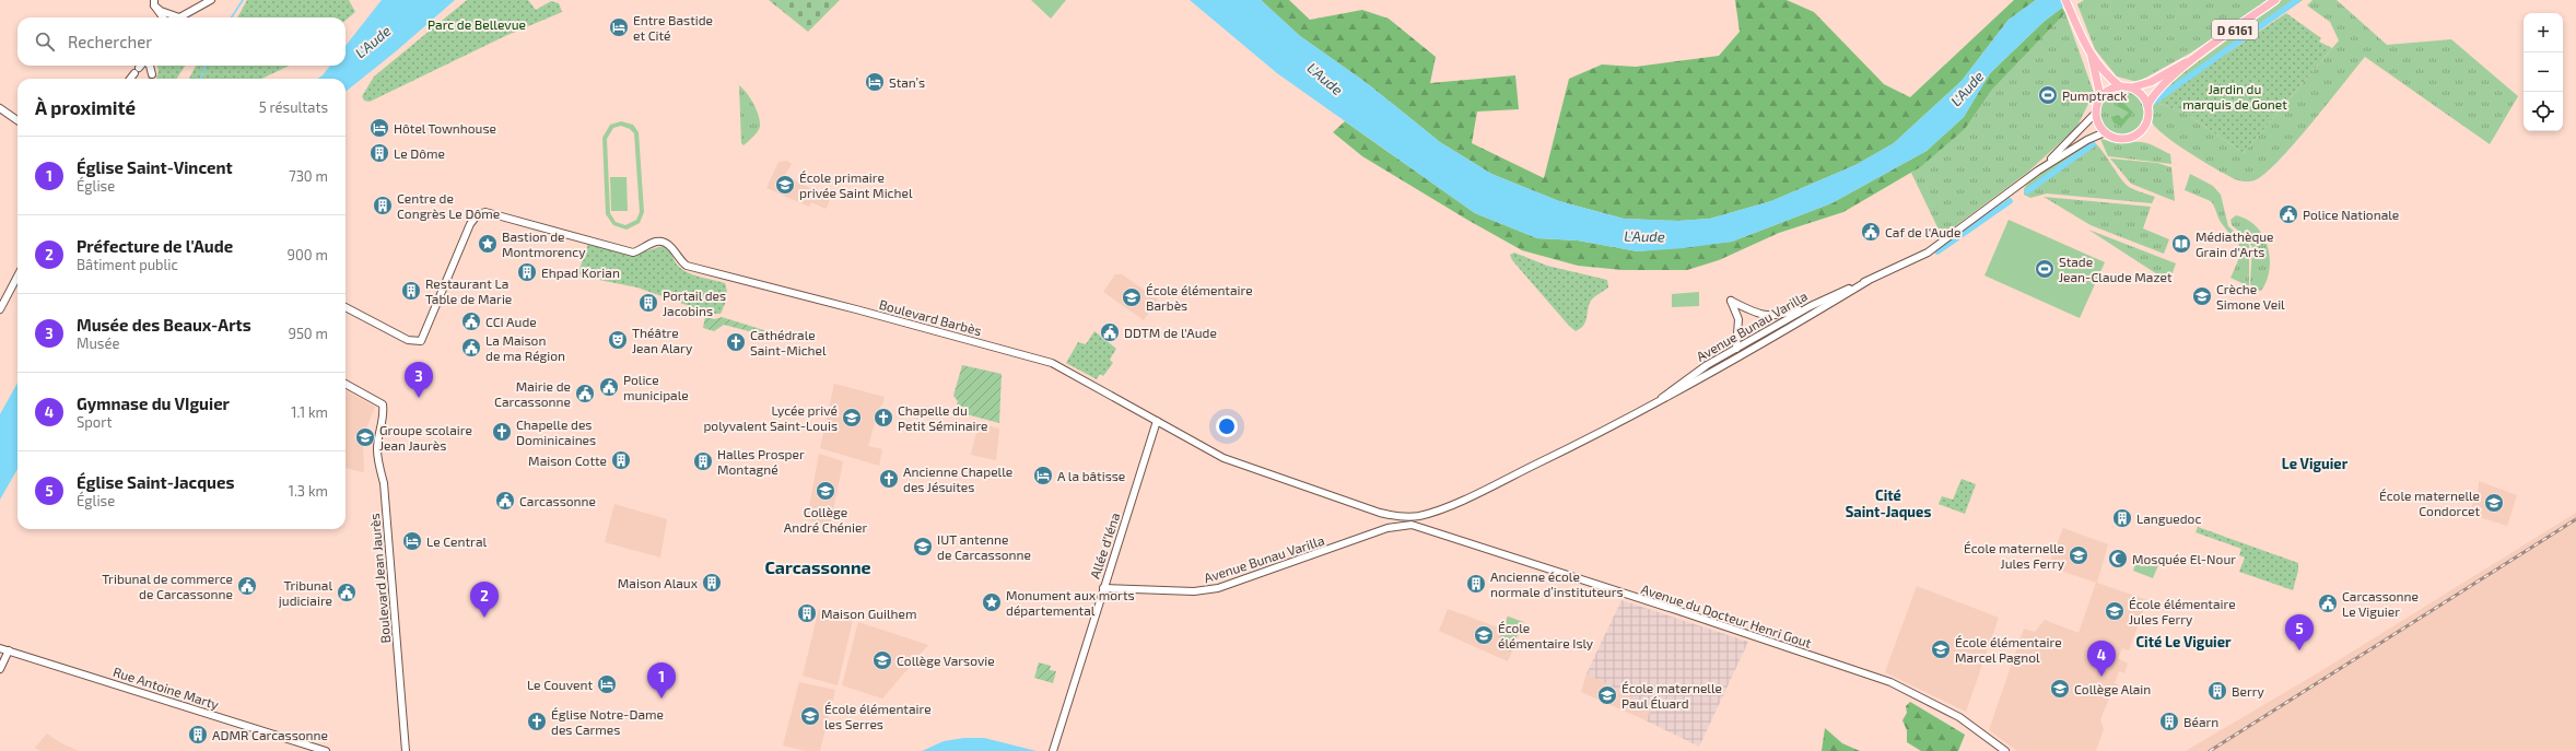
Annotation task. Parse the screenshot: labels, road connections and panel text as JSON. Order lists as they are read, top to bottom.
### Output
{
  "streets": {
    "main road": [
      "D 6161",
      "Boulevard Barbès",
      "Avenue Bunau Varilla",
      "Allée d'Iéna",
      "Boulevard Jean Jaurès",
      "Avenue du Docteur Henri Gout",
      "Rue Antoine Marty"
    ]
  },
  "crossings": [
    ["Boulevard Barbès", "Allée d'Iéna"],
    ["Avenue Bunau Varilla", "Allée d'Iéna"],
    ["Avenue Bunau Varilla", "Avenue du Docteur Henri Gout"]
  ],
  "districts": [
    "Le Viguier",
    "Cité Saint-Jaques",
    "Carcassonne",
    "Cité Le Viguier"
  ],
  "water": ["L'Aude"],
  "parks": ["Parc de Bellevue", "Jardin du marquis de Gonet"],
  "places": {
    "hotel": [
      "Entre Bastide et Cité",
      "Stan’s",
      "Hôtel Townhouse",
      "A la bâtisse",
      "Le Central",
      "Le Couvent"
    ],
    "sports": ["Pumptrack", "Stade Jean-Claude Mazet"],
    "building": [
      "Le Dôme",
      "Centre de Congrès Le Dôme",
      "Ehpad Korian",
      "Restaurant La Table de Marie",
      "Portail des Jacobins",
      "Maison Cotte",
      "Halles Prosper Montagné",
      "Languedoc",
      "Maison Alaux",
      "Ancienne école normale d’instituteurs",
      "Maison Guilhem",
      "Berry",
      "Béarn",
      "ADMR Carcassonne"
    ],
    "school or university": [
      "École primaire privée Saint Michel",
      "Crèche Simone Veil",
      "École élémentaire Barbès",
      "Lycée privé polyvalent Saint-Louis",
      "Groupe scolaire Jean Jaurès",
      "Collège André Chénier",
      "École maternelle Condorcet",
      "IUT antenne de Carcassonne",
      "École maternelle Jules Ferry",
      "École élémentaire Jules Ferry",
      "École élémentaire Isly",
      "École élémentaire Marcel Pagnol",
      "Collège Varsovie",
      "Collège Alain",
      "École maternelle Paul Éluard",
      "École élémentaire les Serres"
    ],
    "public building": [
      "Police Nationale",
      "Caf de l'Aude",
      "CCI Aude",
      "DDTM de l'Aude",
      "La Maison de ma Région",
      "Police municipale",
      "Mairie de Carcassonne",
      "Carcassonne",
      "Tribunal de commerce de Carcassonne",
      "Tribunal judiciaire",
      "Carcassonne Le Viguier"
    ],
    "place": ["Bastion de Montmorency", "Monument aux morts départemental"],
    "library": ["Médiathèque Grain d'Arts"],
    "theatre": ["Théâtre Jean Alary"],
    "church": [
      "Cathédrale Saint-Michel",
      "Chapelle du Petit Séminaire",
      "Chapelle des Dominicaines",
      "Ancienne Chapelle des Jésuites",
      "Église Notre-Dame des Carmes"
    ],
    "mosque": ["Mosquée El-Nour"]
  },
  "page": {
    "map_buttons": ["+", "−"],
    "search": "Rechercher",
    "heading": ["À proximité", "5 résultats"],
    "list": [
      {
        "mark": "1",
        "name": "Église Saint-Vincent",
        "note": "Église",
        "value": "730 m"
      },
      {
        "mark": "2",
        "name": "Préfecture de l'Aude",
        "note": "Bâtiment public",
        "value": "900 m"
      },
      {
        "mark": "3",
        "name": "Musée des Beaux-Arts",
        "note": "Musée",
        "value": "950 m"
      },
      {
        "mark": "4",
        "name": "Gymnase du VIguier",
        "note": "Sport",
        "value": "1.1 km"
      },
      {
        "mark": "5",
        "name": "Église Saint-Jacques",
        "note": "Église",
        "value": "1.3 km"
      }
    ],
    "pins": [
      "3",
      "2",
      "5",
      "4",
      "1"
    ]
  }
}
